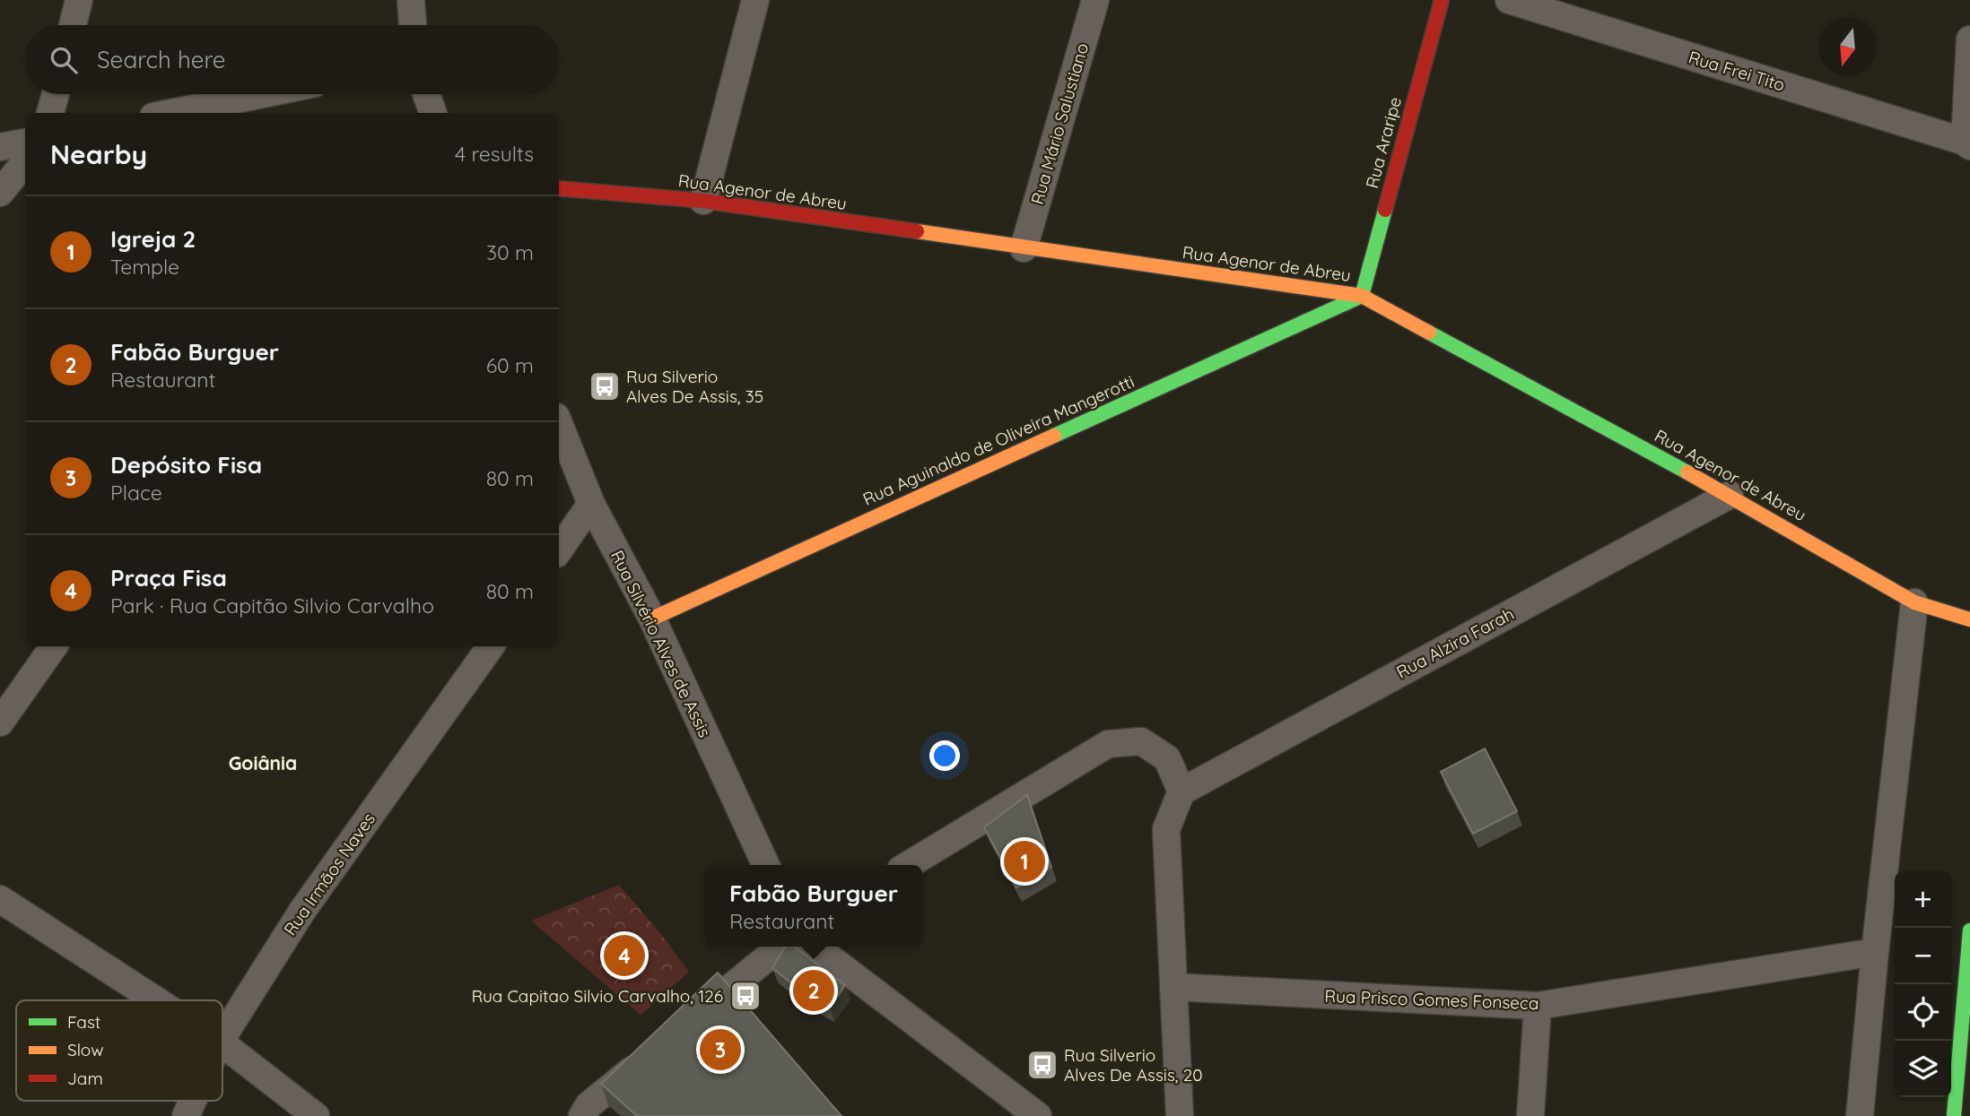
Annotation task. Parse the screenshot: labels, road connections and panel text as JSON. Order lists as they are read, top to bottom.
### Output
{
  "streets": {
    "street": [
      "Rua Frei Tito",
      "Rua Mário Salustiano",
      "Rua Araripe",
      "Rua Agenor de Abreu",
      "Rua Aguinaldo de Oliveira Mangerotti",
      "Rua Alzira Farah",
      "Rua Silvério Alves de Assis",
      "Rua Irmãos Naves",
      "Rua Prisco Gomes Fonseca"
    ]
  },
  "crossings": [
    ["Rua Mário Salustiano", "Rua Agenor de Abreu"],
    ["Rua Araripe", "Rua Agenor de Abreu"],
    ["Rua Araripe", "Rua Aguinaldo de Oliveira Mangerotti"],
    ["Rua Agenor de Abreu", "Rua Aguinaldo de Oliveira Mangerotti"],
    ["Rua Agenor de Abreu", "Rua Alzira Farah"],
    ["Rua Aguinaldo de Oliveira Mangerotti", "Rua Silvério Alves de Assis"]
  ],
  "districts": ["Goiânia"],
  "places": {
    "bus stop": ["Rua Silverio Alves De Assis, 35", "Rua Capitao Silvio Carvalho, 126", "Rua Silverio Alves De Assis, 20"]
  },
  "legend": ["Fast", "Slow", "Jam"],
  "north": "bottom",
  "page": {
    "search": "Search here",
    "heading": ["Nearby", "4 results"],
    "list": [
      {
        "mark": "1",
        "name": "Igreja 2",
        "note": "Temple",
        "value": "30 m"
      },
      {
        "mark": "2",
        "name": "Fabão Burguer",
        "note": "Restaurant",
        "value": "60 m"
      },
      {
        "mark": "3",
        "name": "Depósito Fisa",
        "note": "Place",
        "value": "80 m"
      },
      {
        "mark": "4",
        "name": "Praça Fisa",
        "note": "Park · Rua Capitão Silvio Carvalho",
        "value": "80 m"
      }
    ],
    "pins": [
      "1",
      "4",
      "2",
      "3"
    ],
    "popup": ["Fabão Burguer", "Restaurant"],
    "map_buttons": ["+", "−"]
  }
}
